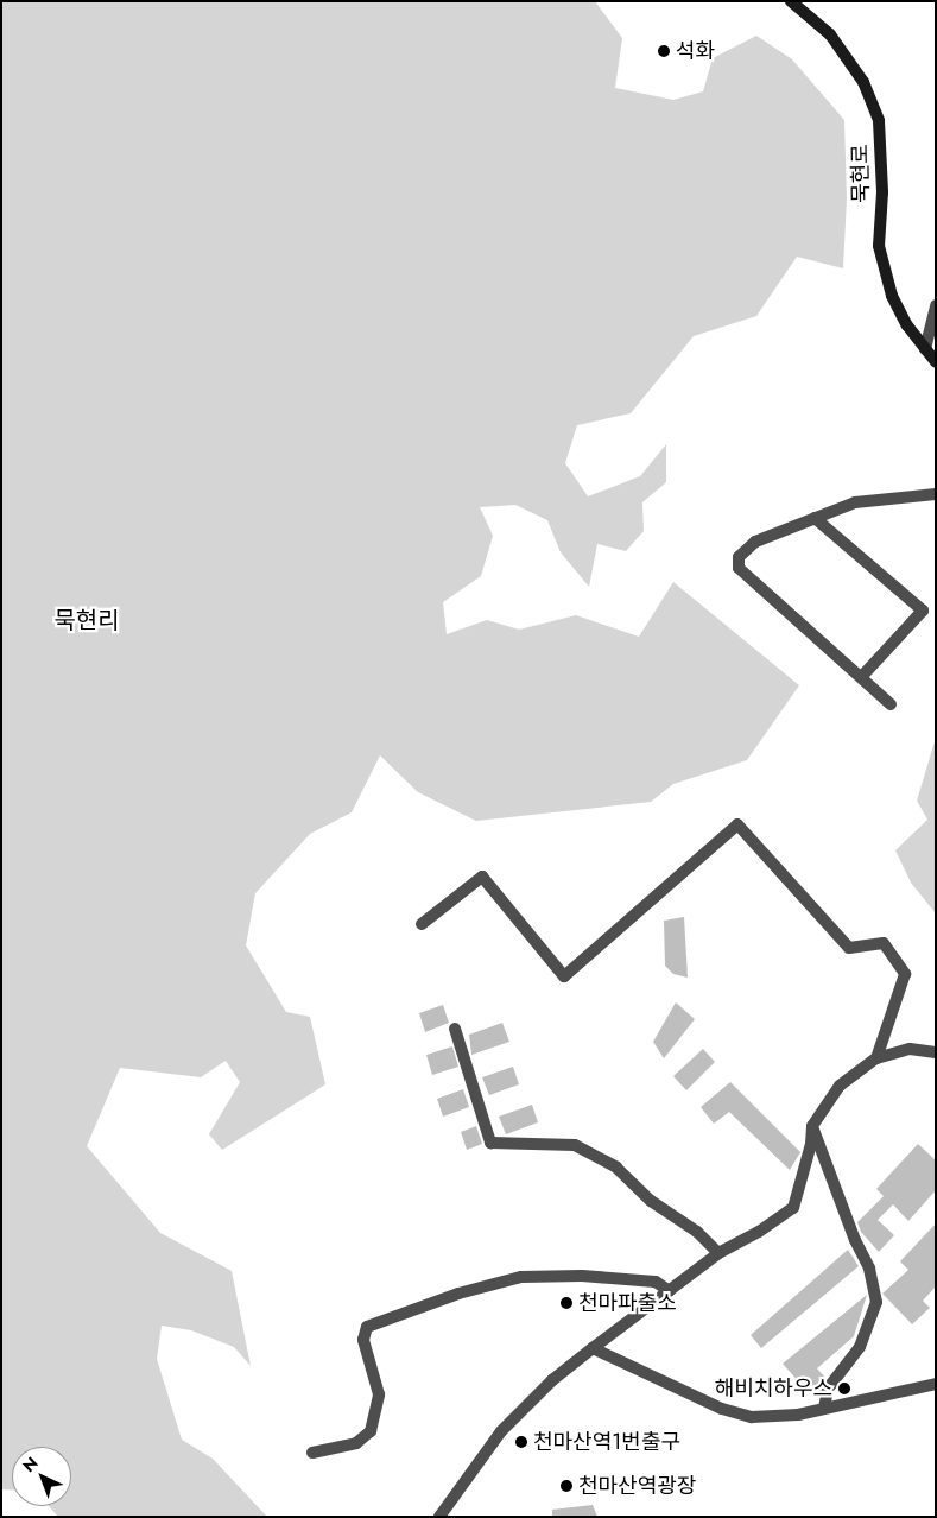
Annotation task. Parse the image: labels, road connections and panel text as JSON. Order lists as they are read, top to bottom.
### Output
{
  "streets": {
    "street": ["묵현로"]
  },
  "districts": ["묵현리"],
  "places": [
    "석화",
    "천마파출소",
    "해비치하우스",
    "천마산역1번출구",
    "천마산역광장"
  ],
  "north": "top left"
}
